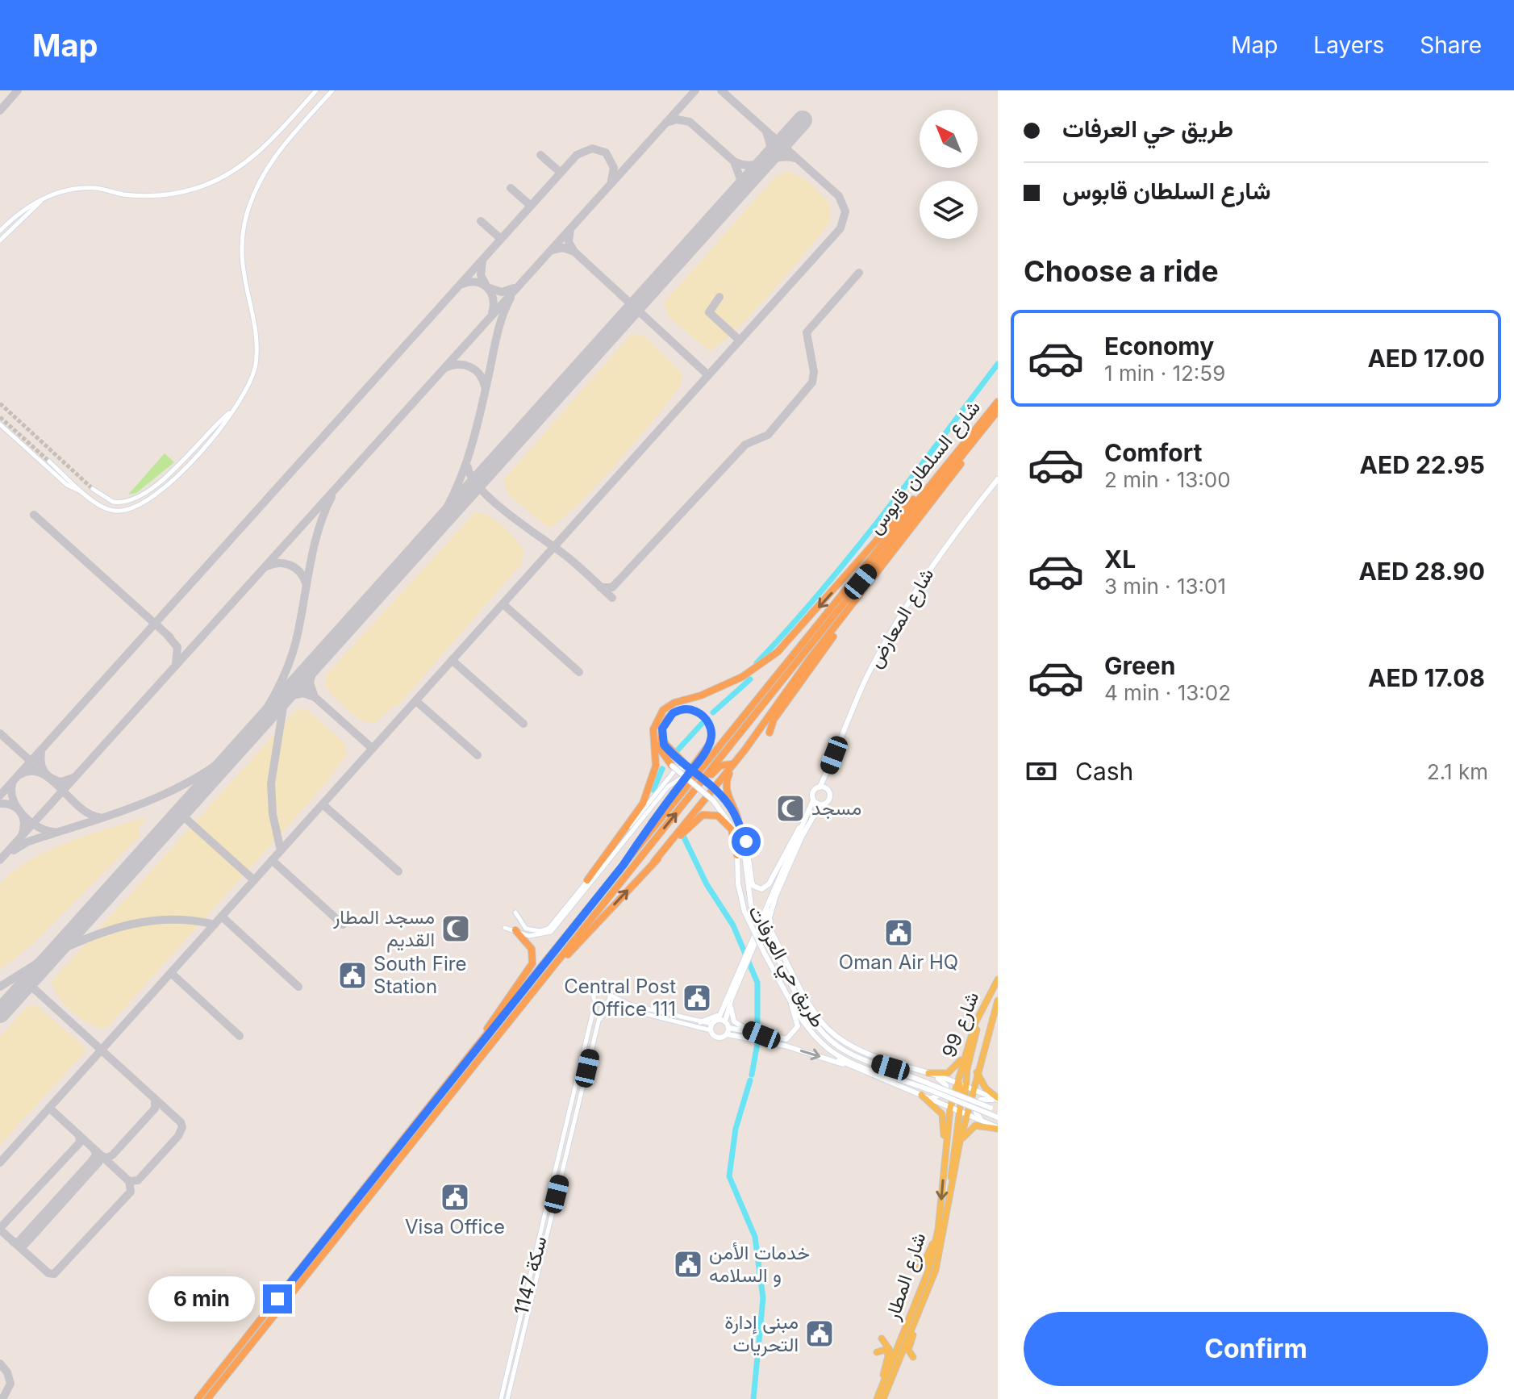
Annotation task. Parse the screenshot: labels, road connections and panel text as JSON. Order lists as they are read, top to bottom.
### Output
{
  "streets": {
    "highway": ["شارع السلطان قابوس"],
    "main road": [
      "شارع المعارض",
      "طريق حي العرفات",
      "99 شارع",
      "شارع المطار"
    ],
    "street": ["سكة 1147"]
  },
  "crossings": [
    ["99 شارع", "شارع المطار"]
  ],
  "places": {
    "mosque": ["مسجد", "مسجد المطار القديم"],
    "public building": [
      "Oman Air HQ",
      "South Fire Station",
      "Central Post Office 111",
      "Visa Office",
      "خدمات الأمن و السلامه",
      "مبنى إدارة التحريات"
    ]
  },
  "north": "top left",
  "page": {
    "header": "Map",
    "nav": ["Map", "Layers", "Share"],
    "banner": ["طريق حي العرفات", "شارع السلطان قابوس"],
    "heading": "Choose a ride",
    "list": [
      {
        "name": "Economy",
        "note": "1 min · 12:59",
        "value": "AED 17.00"
      },
      {
        "name": "Comfort",
        "note": "2 min · 13:00",
        "value": "AED 22.95"
      },
      {
        "name": "XL",
        "note": "3 min · 13:01",
        "value": "AED 28.90"
      },
      {
        "name": "Green",
        "note": "4 min · 13:02",
        "value": "AED 17.08"
      }
    ],
    "pay": ["Cash", "2.1 km"],
    "bubble": "6 min",
    "buttons": "Confirm"
  }
}
